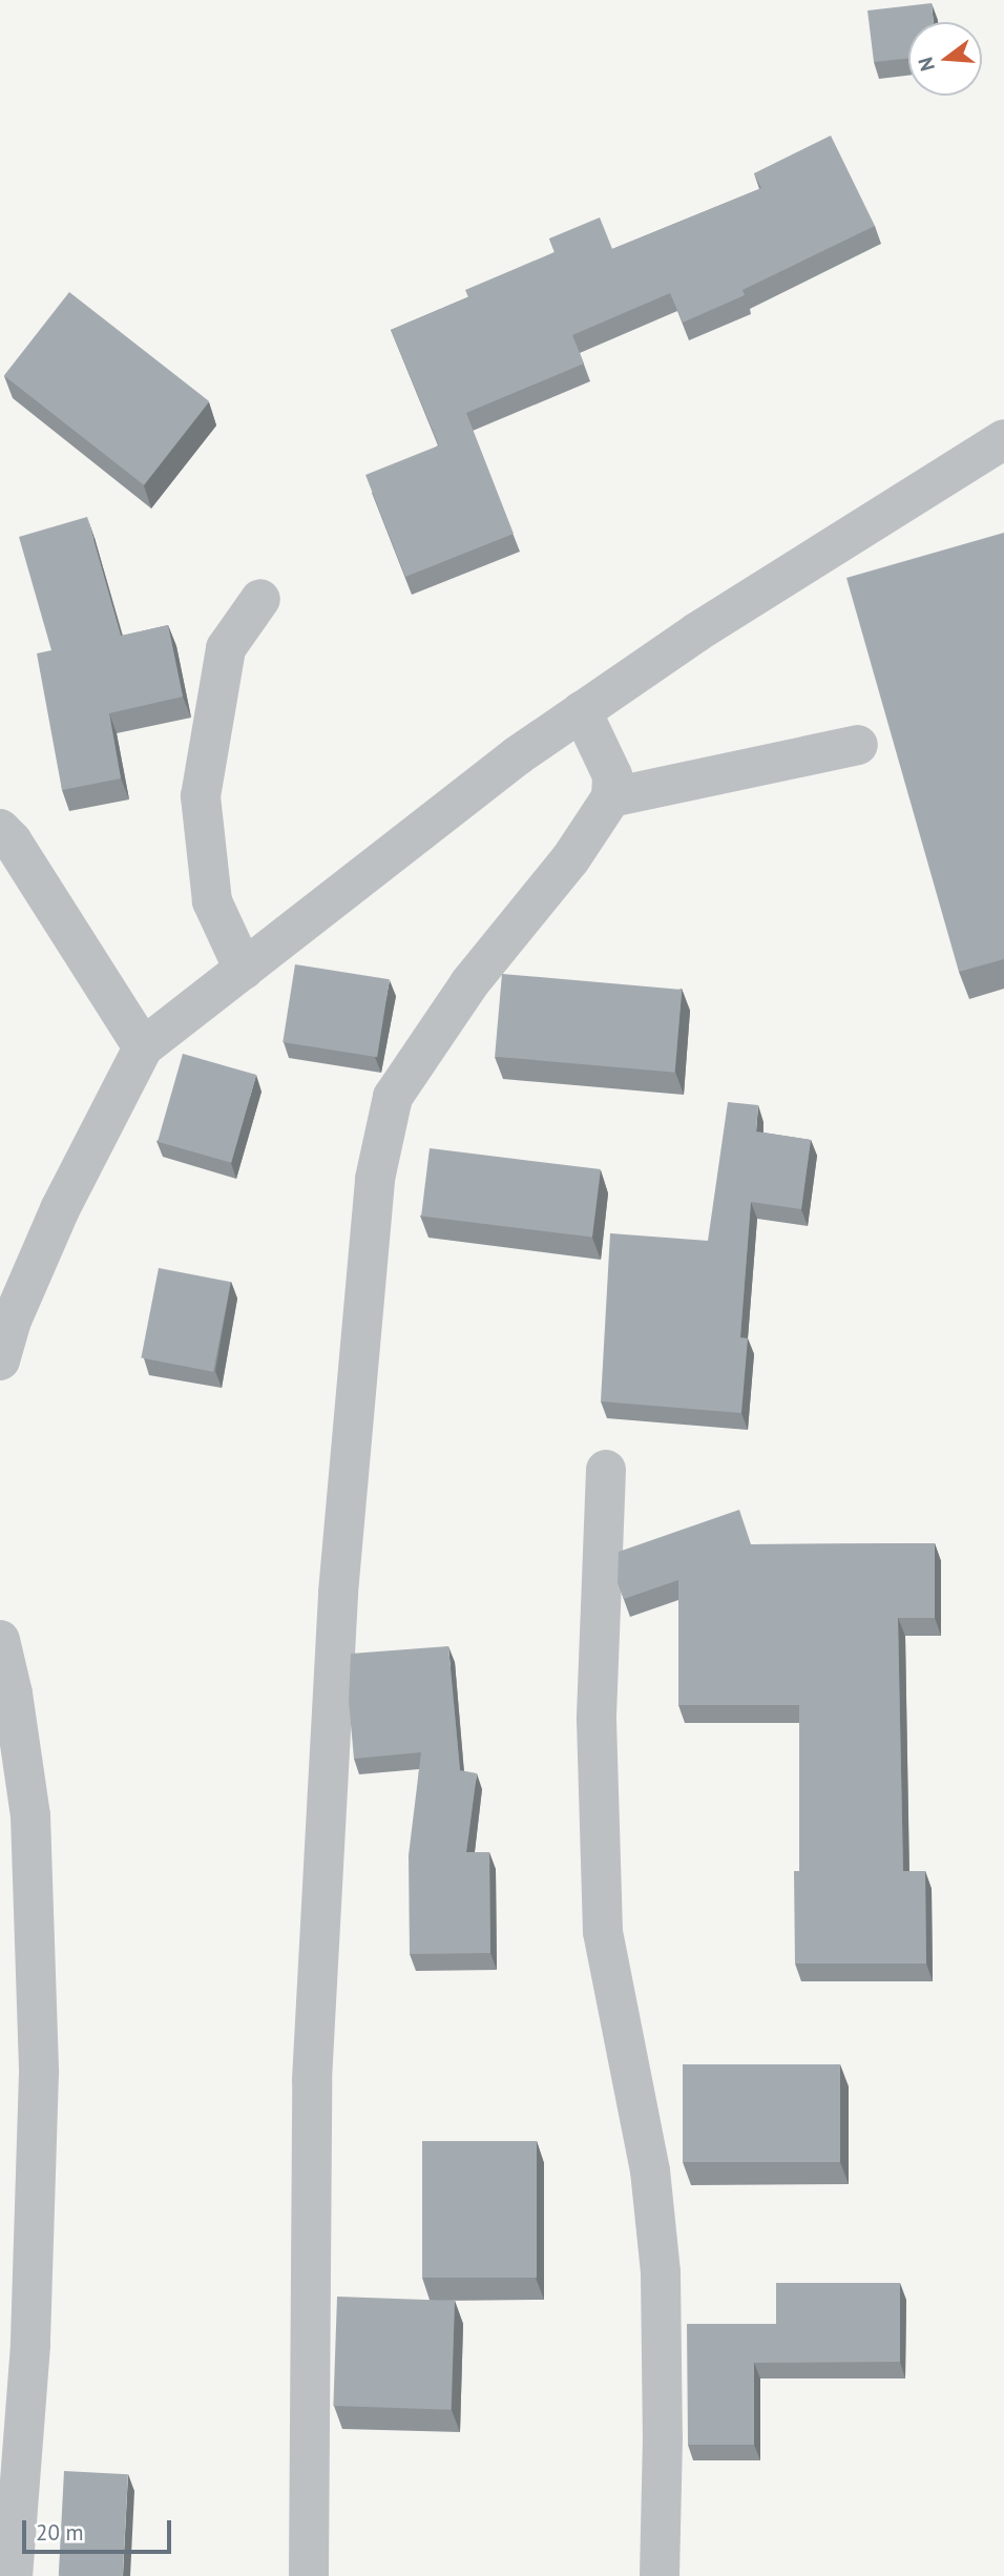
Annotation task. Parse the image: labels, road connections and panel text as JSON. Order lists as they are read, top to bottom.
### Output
{
  "scale_bar": "20 m",
  "north": "left"
}
